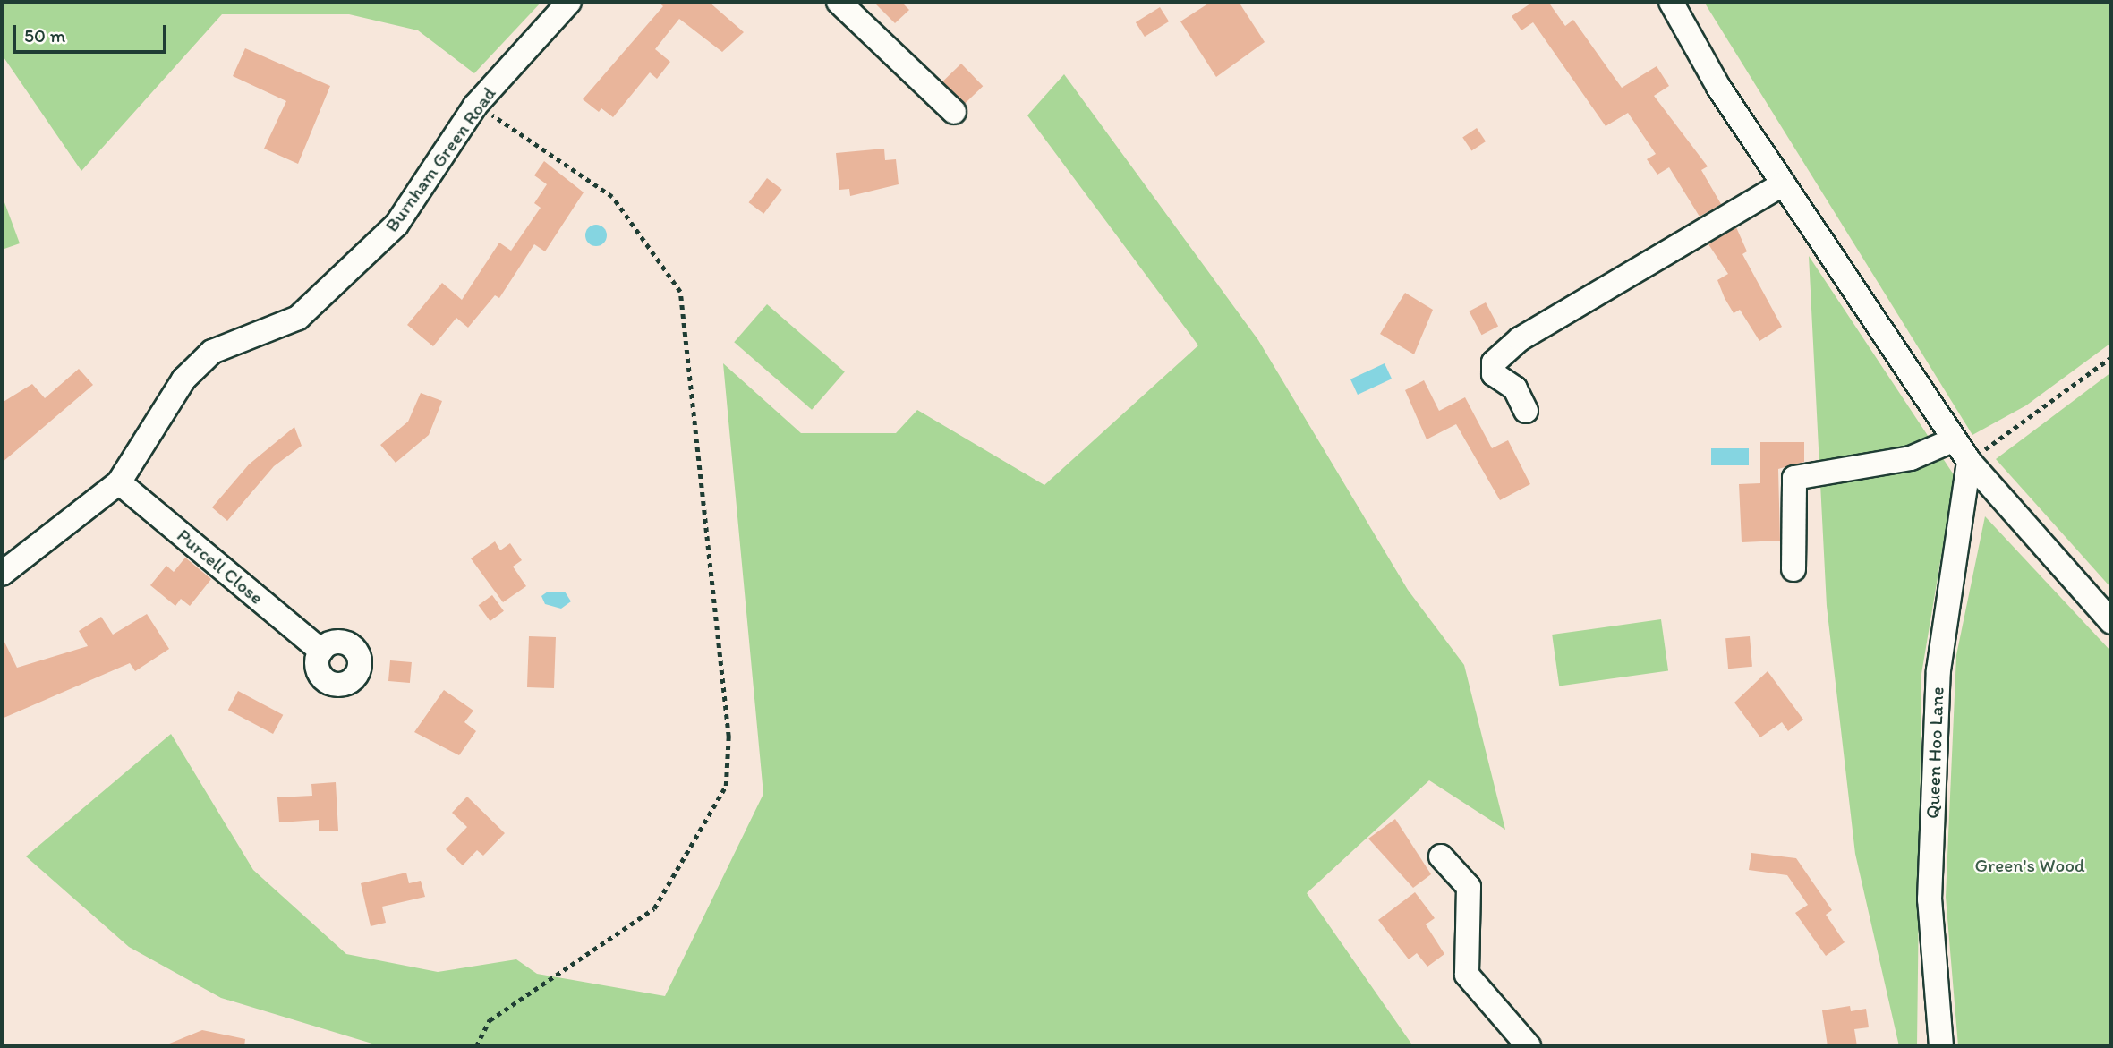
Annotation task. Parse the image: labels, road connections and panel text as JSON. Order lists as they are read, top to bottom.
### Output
{
  "streets": {
    "street": ["Burnham Green Road", "Purcell Close", "Queen Hoo Lane"]
  },
  "crossings": [
    ["Burnham Green Road", "Purcell Close"]
  ],
  "parks": ["Green's Wood"],
  "scale_bar": "50 m"
}
